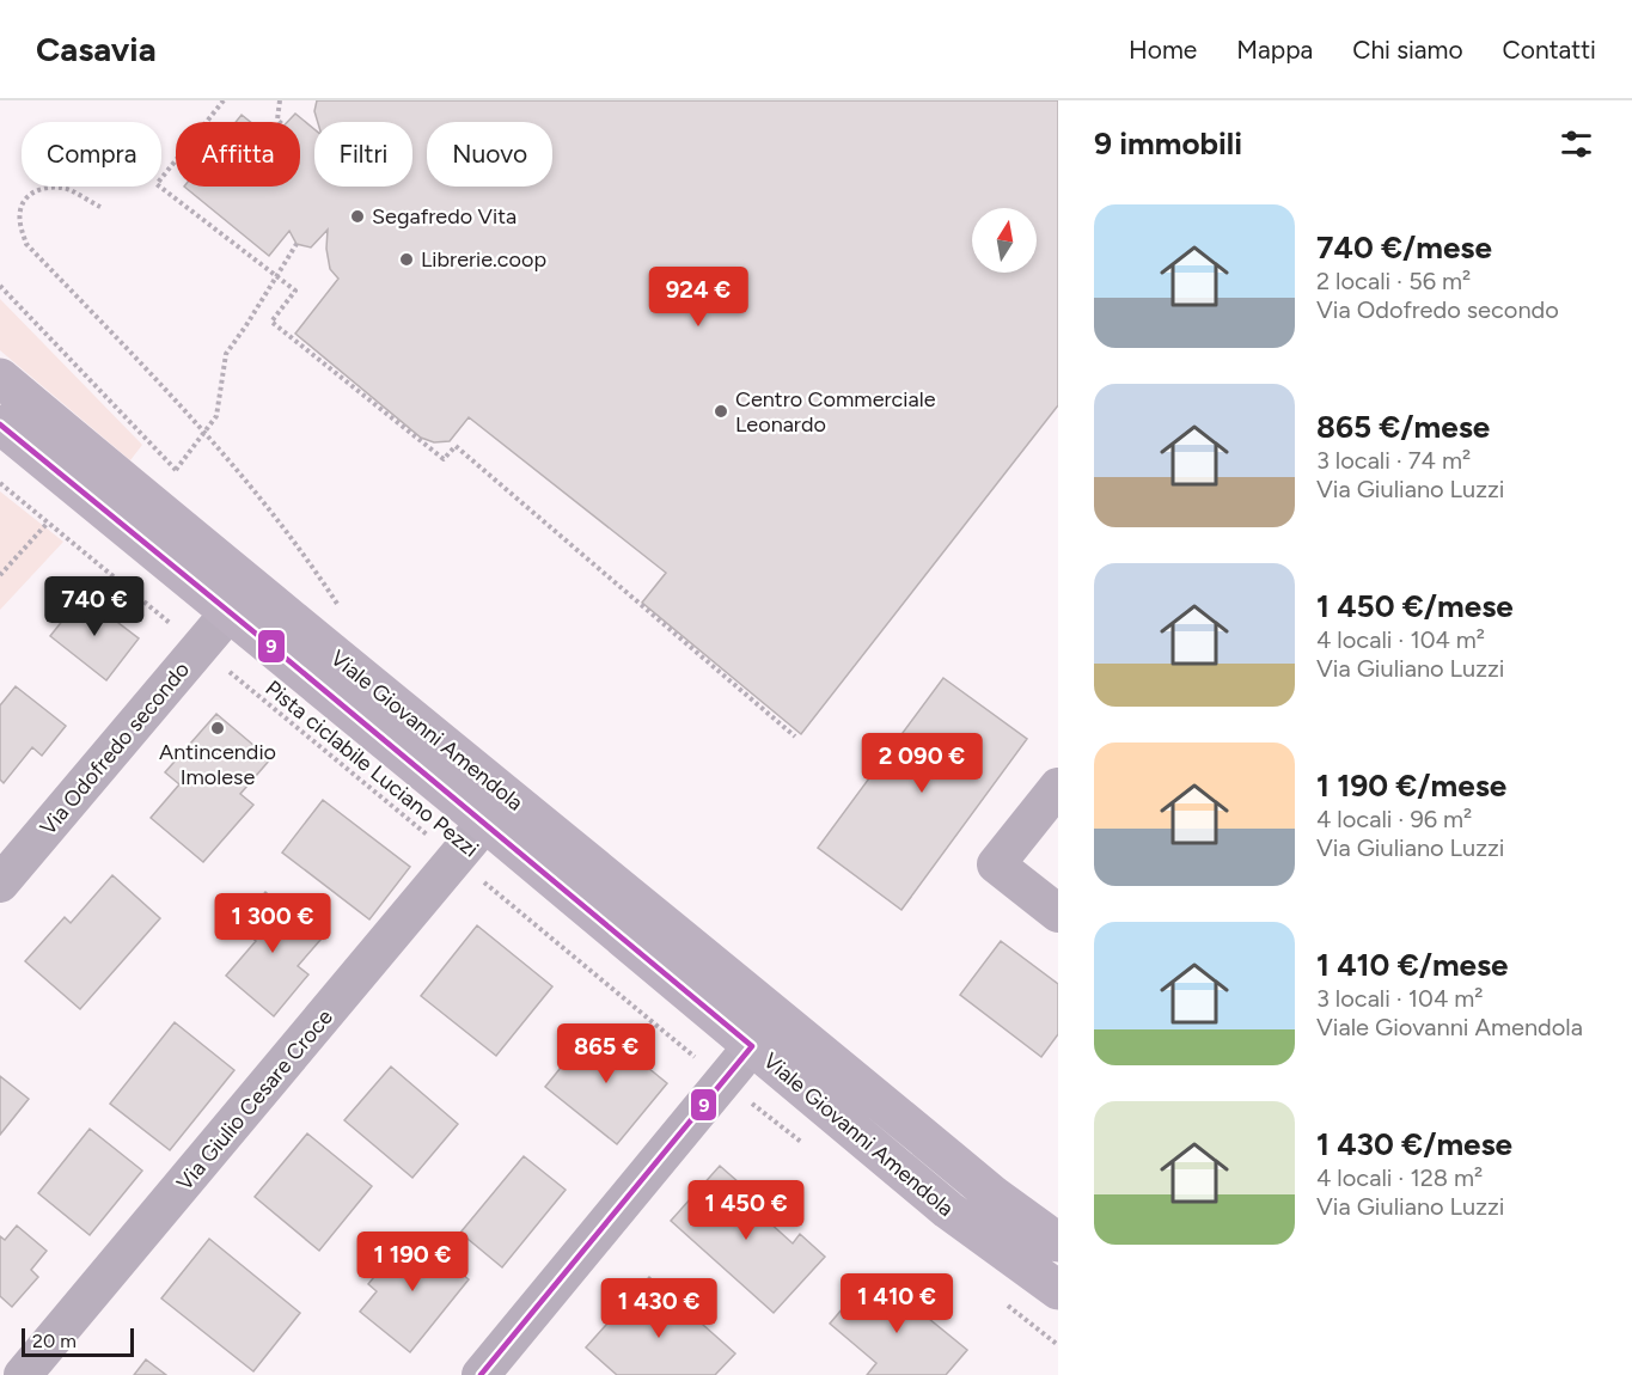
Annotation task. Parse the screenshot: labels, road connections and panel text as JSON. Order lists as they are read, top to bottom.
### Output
{
  "streets": {
    "main road": ["Viale Giovanni Amendola"],
    "street": ["Via Odofredo secondo", "Via Giulio Cesare Croce"],
    "path": ["Pista ciclabile Luciano Pezzi"]
  },
  "crossings": [
    ["Viale Giovanni Amendola", "Via Odofredo secondo"],
    ["Viale Giovanni Amendola", "Via Giulio Cesare Croce"],
    ["Via Odofredo secondo", "Pista ciclabile Luciano Pezzi"],
    ["Pista ciclabile Luciano Pezzi", "Via Giulio Cesare Croce"]
  ],
  "places": [
    "Segafredo Vita",
    "Librerie.coop",
    "Centro Commerciale Leonardo",
    "Antincendio Imolese"
  ],
  "lines": ["transit line 9"],
  "scale_bar": "20 m",
  "north": "top",
  "page": {
    "header": "Casavia",
    "nav": [
      "Home",
      "Mappa",
      "Chi siamo",
      "Contatti"
    ],
    "heading": "9 immobili",
    "chip": [
      "Compra",
      "Affitta",
      "Filtri",
      "Nuovo"
    ],
    "list": [
      {
        "name": "740 €/mese",
        "note": "2 locali · 56 m² · Via Odofredo secondo"
      },
      {
        "name": "865 €/mese",
        "note": "3 locali · 74 m² · Via Giuliano Luzzi"
      },
      {
        "name": "1 450 €/mese",
        "note": "4 locali · 104 m² · Via Giuliano Luzzi"
      },
      {
        "name": "1 190 €/mese",
        "note": "4 locali · 96 m² · Via Giuliano Luzzi"
      },
      {
        "name": "1 410 €/mese",
        "note": "3 locali · 104 m² · Viale Giovanni Amendola"
      },
      {
        "name": "1 430 €/mese",
        "note": "4 locali · 128 m² · Via Giuliano Luzzi"
      }
    ],
    "price": [
      "924 €",
      "740 €",
      "2 090 €",
      "1 300 €",
      "865 €",
      "1 450 €",
      "1 190 €",
      "1 410 €",
      "1 430 €"
    ],
    "scale": "20 m"
  }
}
